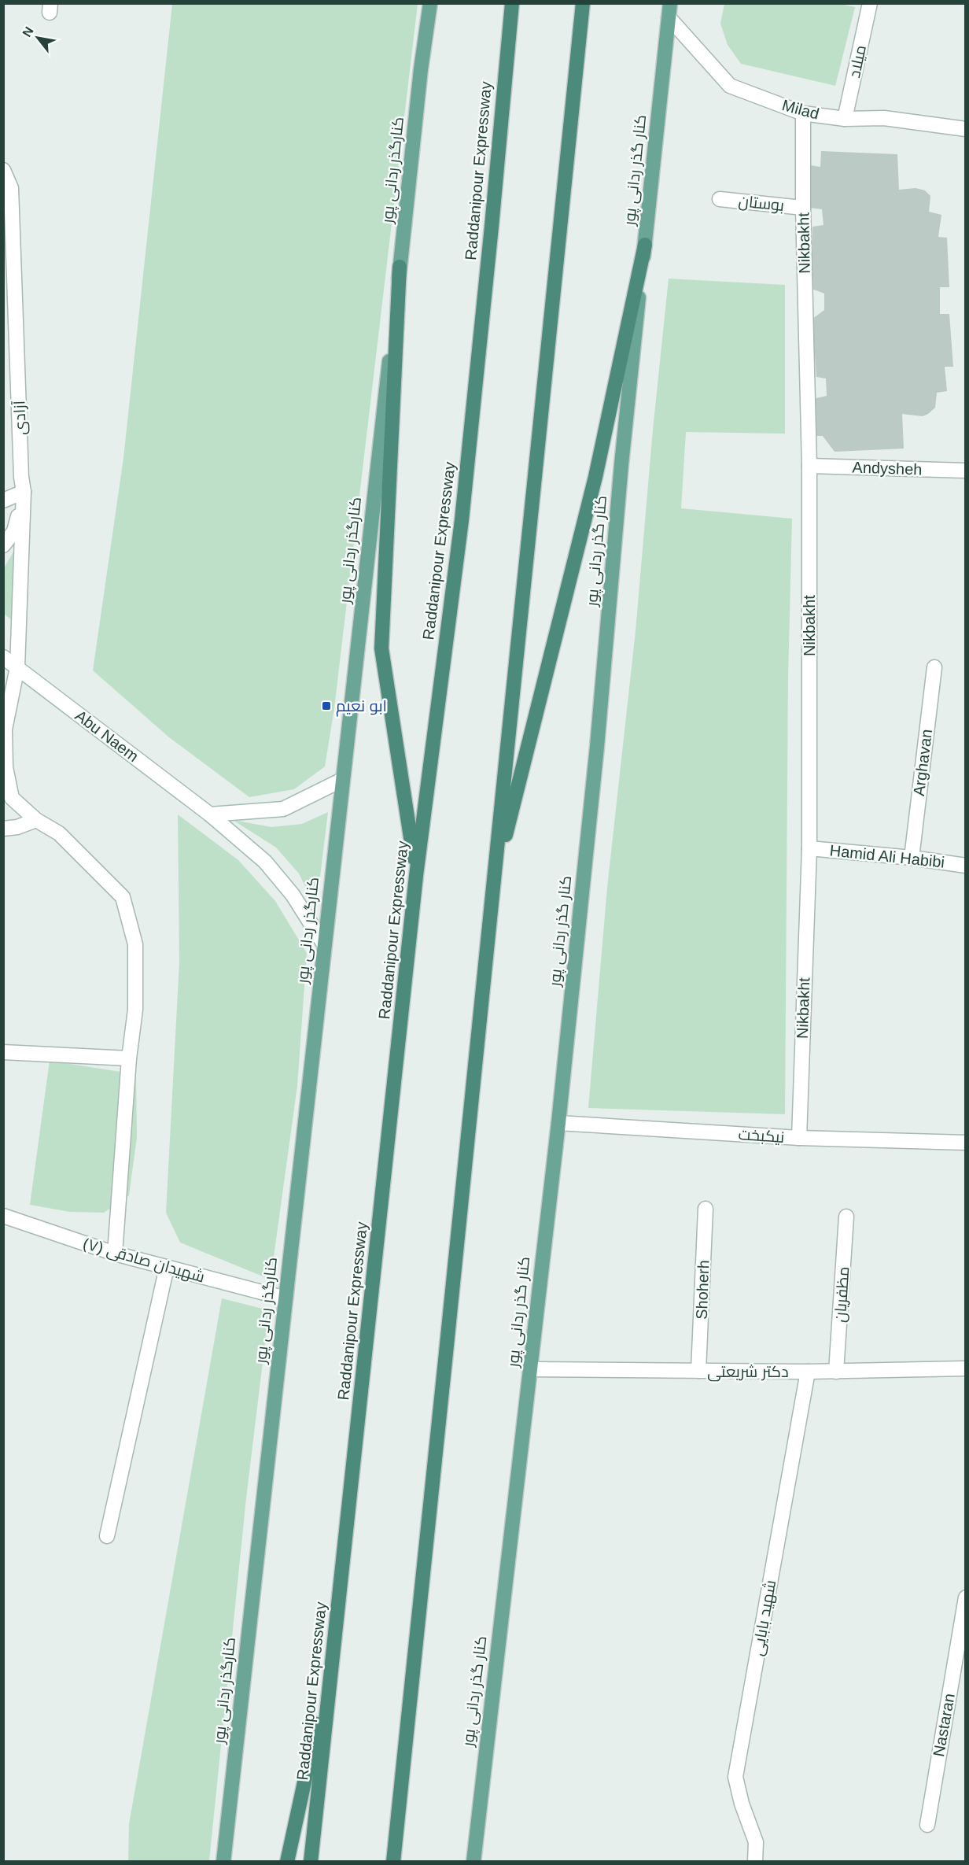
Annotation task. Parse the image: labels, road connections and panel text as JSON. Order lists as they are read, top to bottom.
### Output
{
  "streets": {
    "highway": ["Raddanipour Expressway"],
    "main road": ["کنارگذر ردانی پور", "کنار گذر ردانی پور"],
    "street": [
      "میلاد",
      "Milad",
      "بوستان",
      "Nikbakht",
      "آزادی",
      "Andysheh",
      "Abu Naem",
      "Arghavan",
      "Hamid Ali Habibi",
      "نیکبخت",
      "شهیدان صادقی (۷)",
      "Shoherh",
      "مظفریان",
      "دکتر شریعتی",
      "شهید بابایی",
      "Nastaran"
    ]
  },
  "crossings": [
    ["میلاد", "Milad"],
    ["Milad", "کنار گذر ردانی پور"],
    ["Milad", "Nikbakht"],
    ["کنارگذر ردانی پور", "Abu Naem"],
    ["کنارگذر ردانی پور", "شهیدان صادقی (۷)"],
    ["کنار گذر ردانی پور", "نیکبخت"],
    ["کنار گذر ردانی پور", "دکتر شریعتی"],
    ["بوستان", "Nikbakht"],
    ["Nikbakht", "Andysheh"],
    ["Nikbakht", "Hamid Ali Habibi"],
    ["Nikbakht", "نیکبخت"],
    ["آزادی", "Abu Naem"],
    ["آزادی", "شهیدان صادقی (۷)"],
    ["Arghavan", "Hamid Ali Habibi"],
    ["Shoherh", "دکتر شریعتی"],
    ["مظفریان", "دکتر شریعتی"],
    ["دکتر شریعتی", "شهید بابایی"]
  ],
  "places": {
    "transit": ["ابو نعیم"]
  },
  "north": "top left"
}
